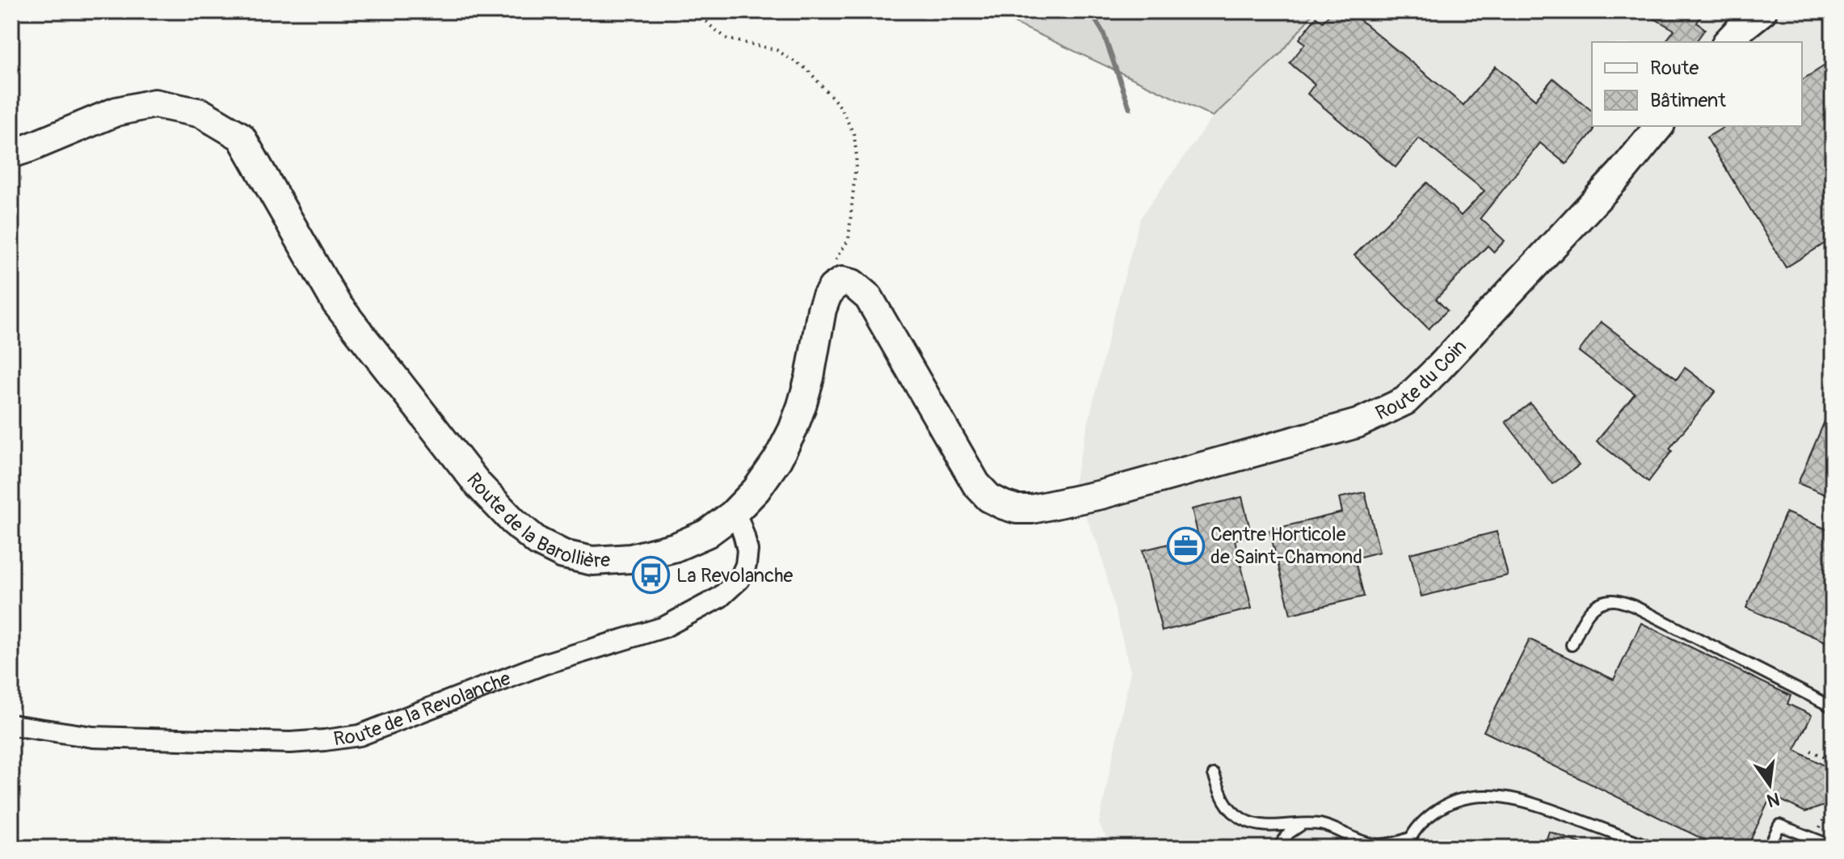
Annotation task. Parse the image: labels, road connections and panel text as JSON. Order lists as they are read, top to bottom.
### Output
{
  "streets": {
    "main road": ["Route du Coin", "Route de la Barollière"],
    "street": ["Route de la Revolanche"]
  },
  "crossings": [
    ["Route du Coin", "Route de la Barollière"],
    ["Route de la Barollière", "Route de la Revolanche"]
  ],
  "places": {
    "office": ["Centre Horticole de Saint-Chamond"],
    "bus stop": ["La Revolanche"]
  },
  "legend": ["Route", "Bâtiment"],
  "north": "bottom"
}
